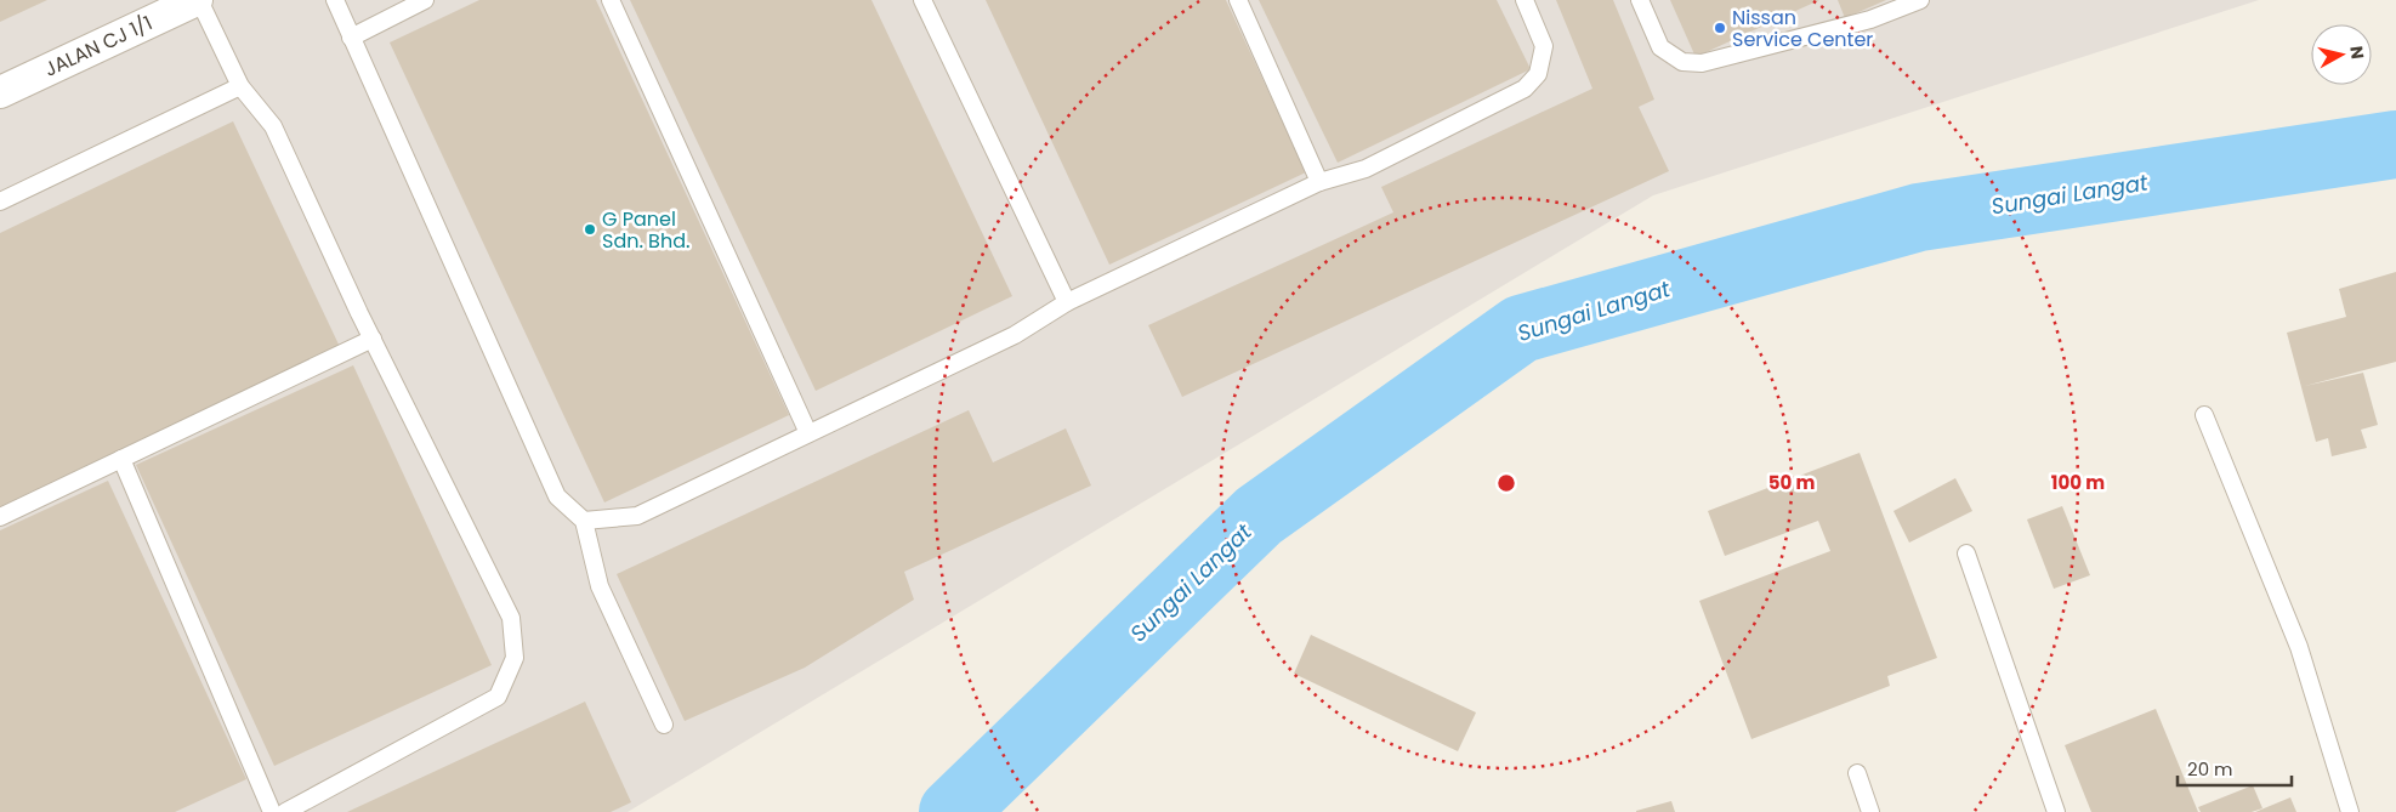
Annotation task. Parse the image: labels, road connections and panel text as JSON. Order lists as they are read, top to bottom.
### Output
{
  "streets": {
    "street": ["JALAN CJ 1/1"]
  },
  "water": ["Sungai Langat"],
  "places": ["Nissan Service Center", "G Panel Sdn. Bhd."],
  "scale_bar": "20 m",
  "north": "right",
  "rings": ["50 m", "100 m"]
}
